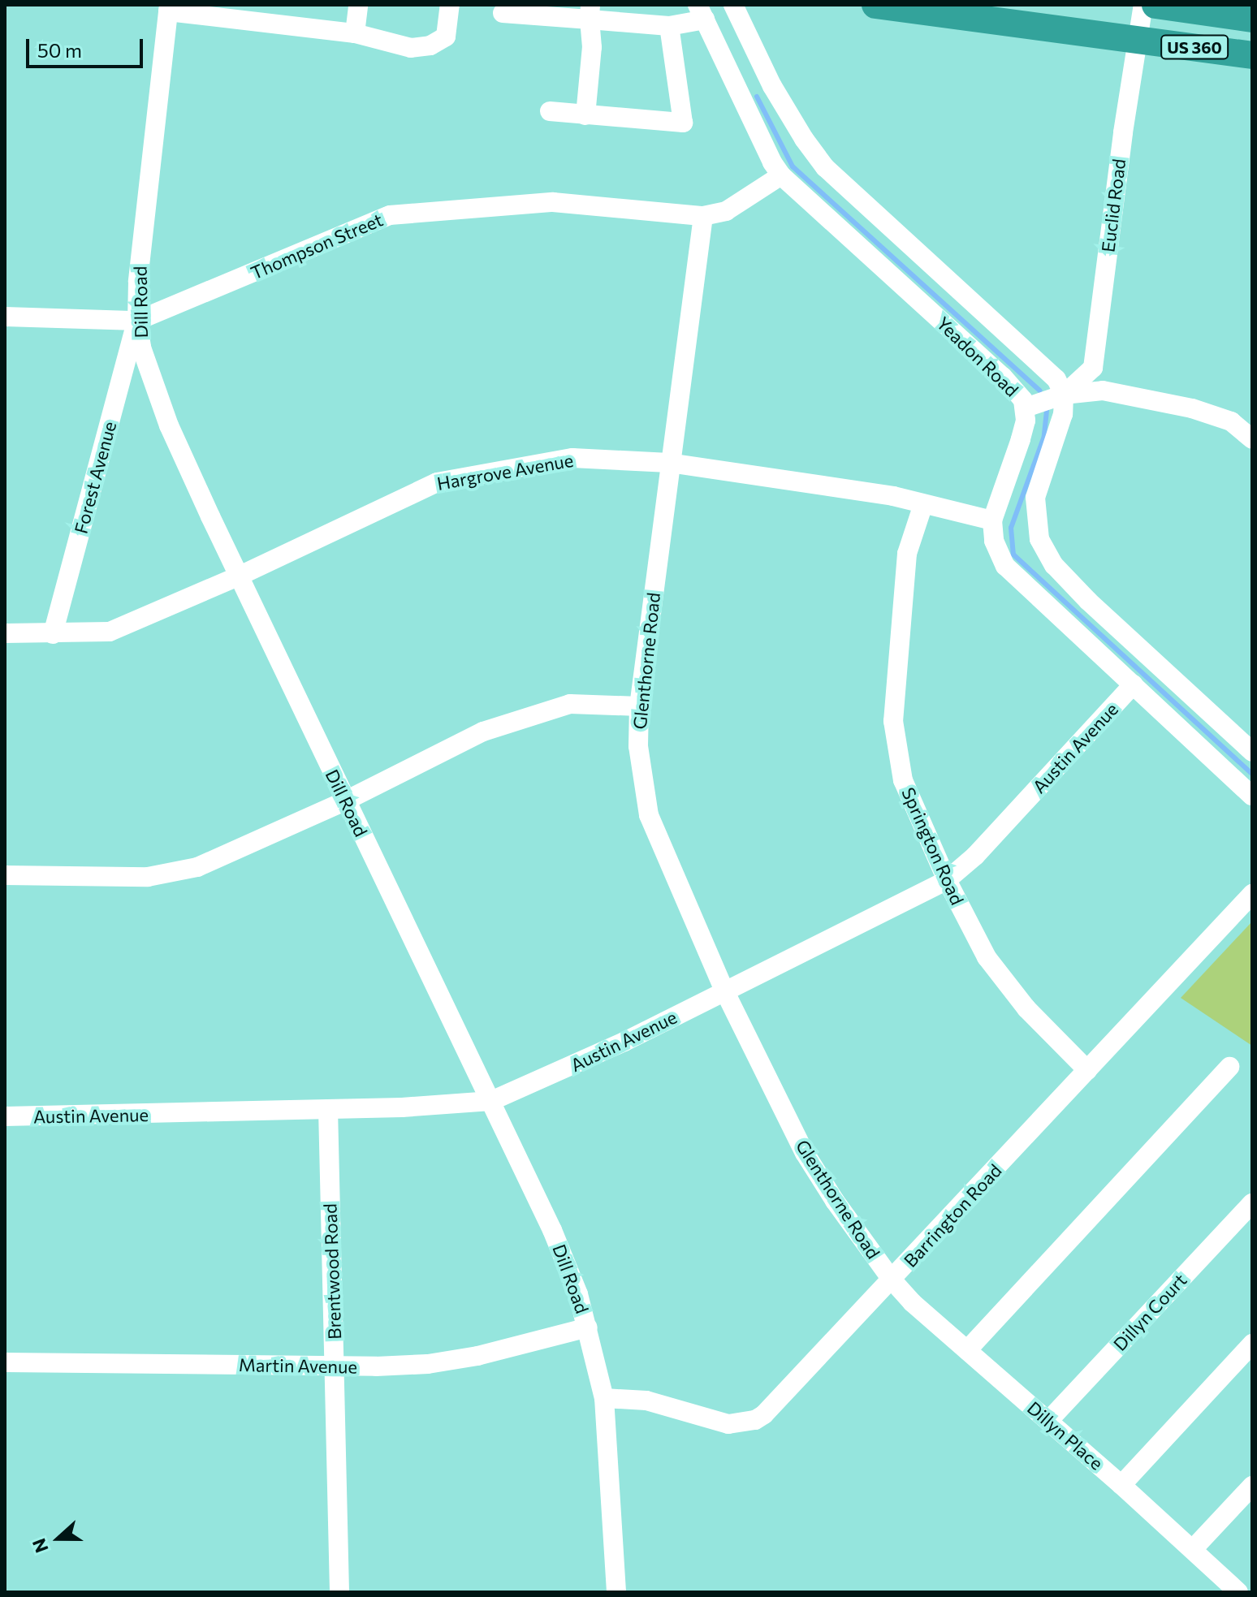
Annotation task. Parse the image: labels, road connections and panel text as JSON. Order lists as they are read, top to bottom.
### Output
{
  "streets": {
    "highway": ["US 360"],
    "street": [
      "Euclid Road",
      "Thompson Street",
      "Dill Road",
      "Yeadon Road",
      "Hargrove Avenue",
      "Forest Avenue",
      "Glenthorne Road",
      "Austin Avenue",
      "Springton Road",
      "Barrington Road",
      "Brentwood Road",
      "Dillyn Court",
      "Martin Avenue",
      "Dillyn Place"
    ]
  },
  "crossings": [
    ["US 360", "Euclid Road"],
    ["Euclid Road", "Yeadon Road"],
    ["Thompson Street", "Dill Road"],
    ["Thompson Street", "Yeadon Road"],
    ["Thompson Street", "Forest Avenue"],
    ["Thompson Street", "Glenthorne Road"],
    ["Dill Road", "Hargrove Avenue"],
    ["Dill Road", "Forest Avenue"],
    ["Dill Road", "Austin Avenue"],
    ["Dill Road", "Barrington Road"],
    ["Dill Road", "Martin Avenue"],
    ["Yeadon Road", "Hargrove Avenue"],
    ["Hargrove Avenue", "Forest Avenue"],
    ["Hargrove Avenue", "Glenthorne Road"],
    ["Hargrove Avenue", "Springton Road"],
    ["Glenthorne Road", "Austin Avenue"],
    ["Glenthorne Road", "Barrington Road"],
    ["Glenthorne Road", "Dillyn Place"],
    ["Austin Avenue", "Springton Road"],
    ["Austin Avenue", "Brentwood Road"],
    ["Springton Road", "Barrington Road"],
    ["Barrington Road", "Dillyn Place"],
    ["Brentwood Road", "Martin Avenue"],
    ["Dillyn Court", "Dillyn Place"]
  ],
  "scale_bar": "50 m",
  "north": "left"
}
